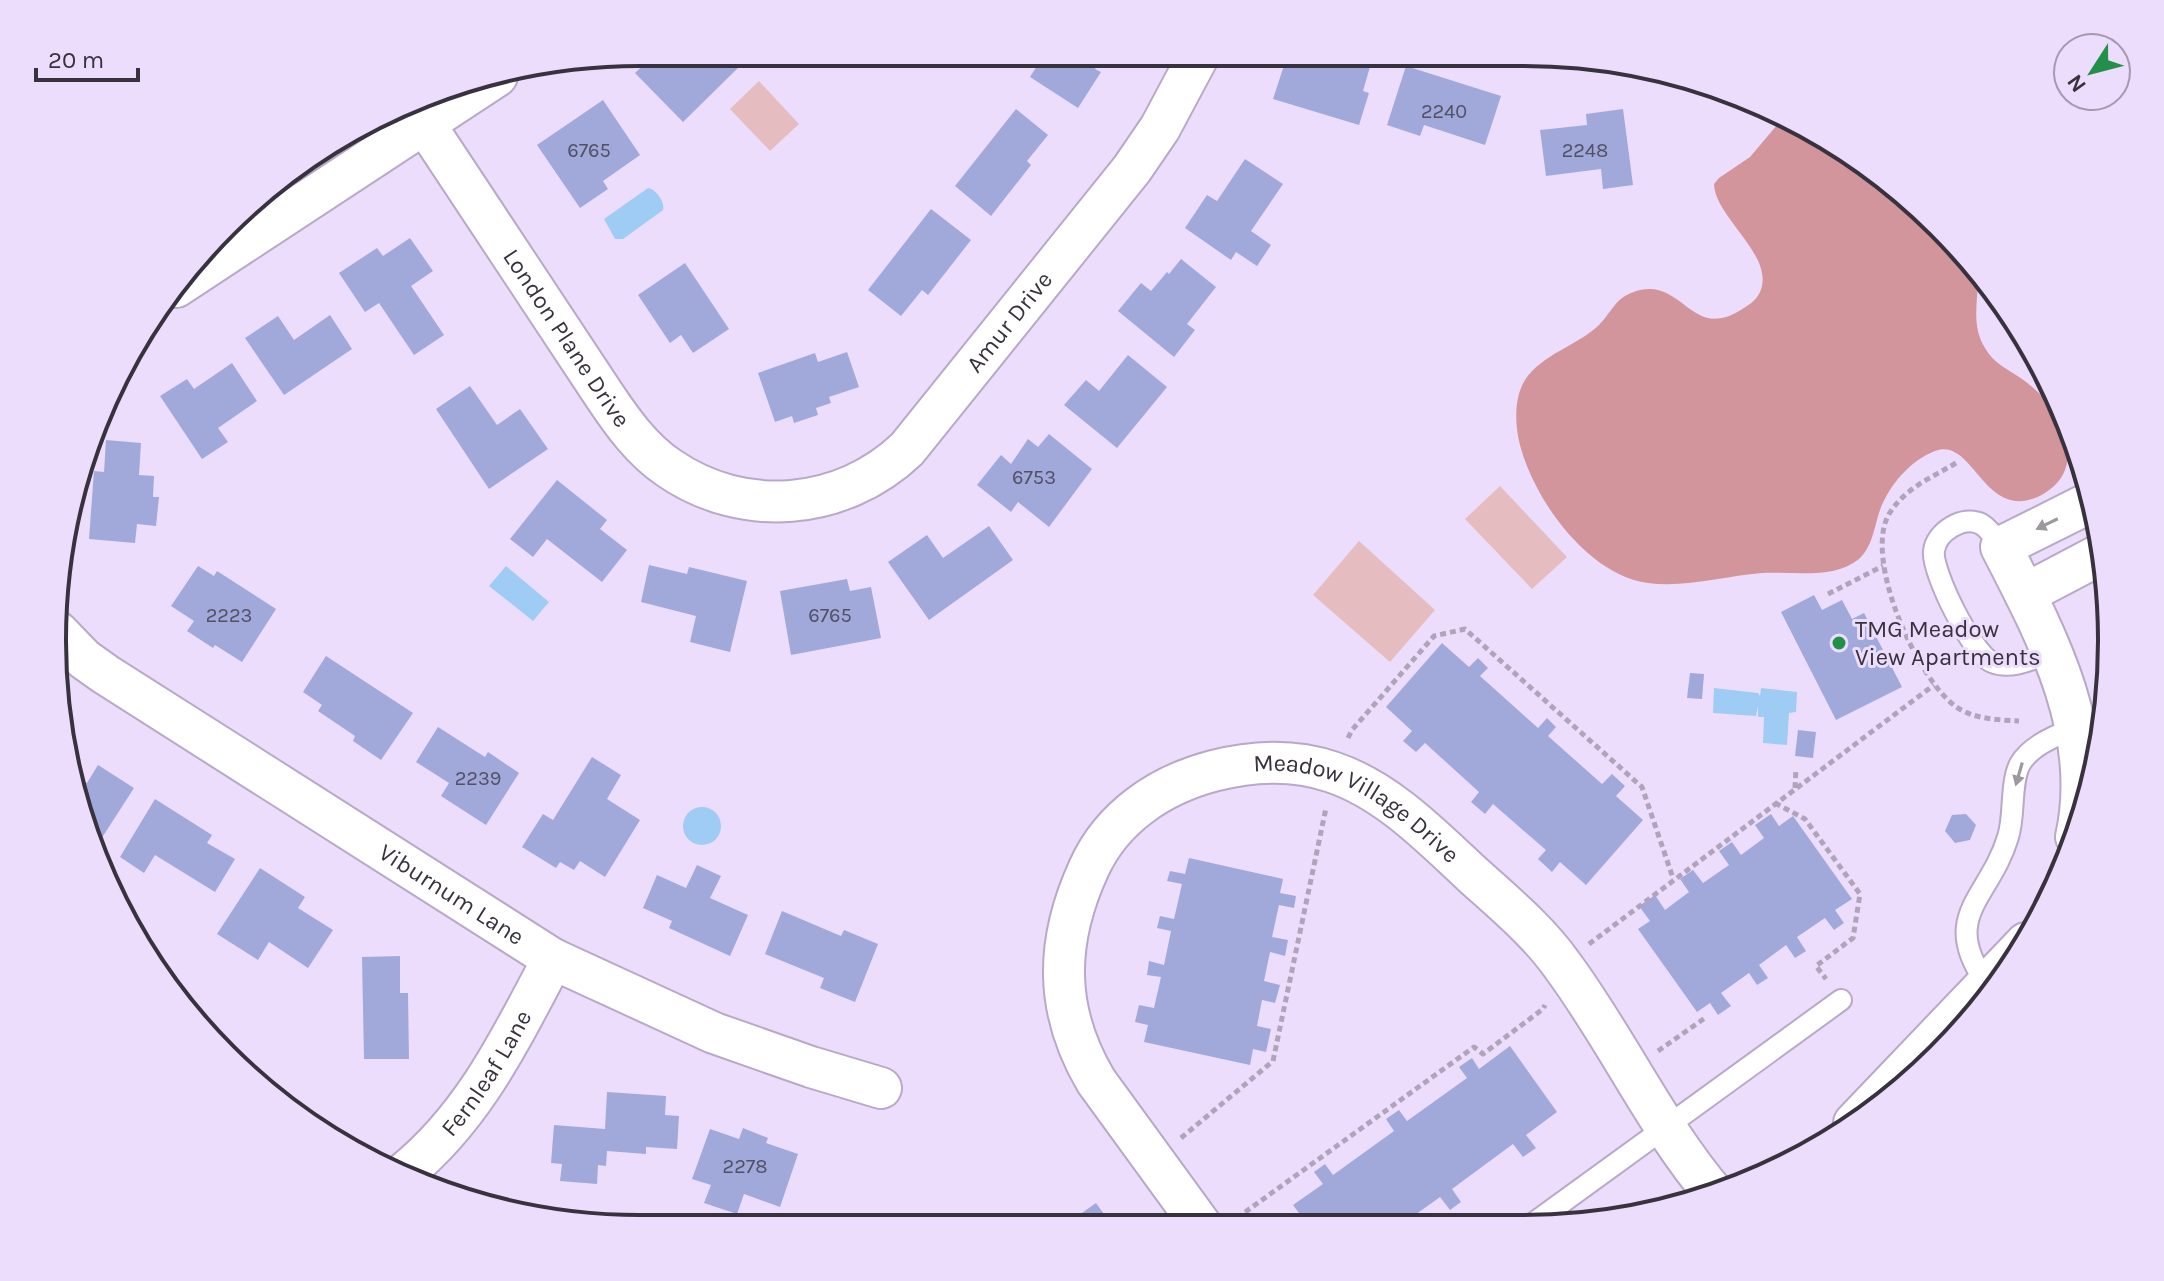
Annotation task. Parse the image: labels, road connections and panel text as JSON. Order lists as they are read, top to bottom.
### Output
{
  "streets": {
    "street": [
      "Amur Drive",
      "London Plane Drive",
      "Meadow Village Drive",
      "Viburnum Lane",
      "Fernleaf Lane"
    ]
  },
  "crossings": [
    ["Amur Drive", "London Plane Drive"],
    ["Viburnum Lane", "Fernleaf Lane"]
  ],
  "places": ["TMG Meadow View Apartments"],
  "house_numbers": [
    "2240",
    "6765",
    "2248",
    "6753",
    "2223",
    "6765",
    "2239",
    "2278"
  ],
  "scale_bar": "20 m",
  "north": "bottom left"
}
